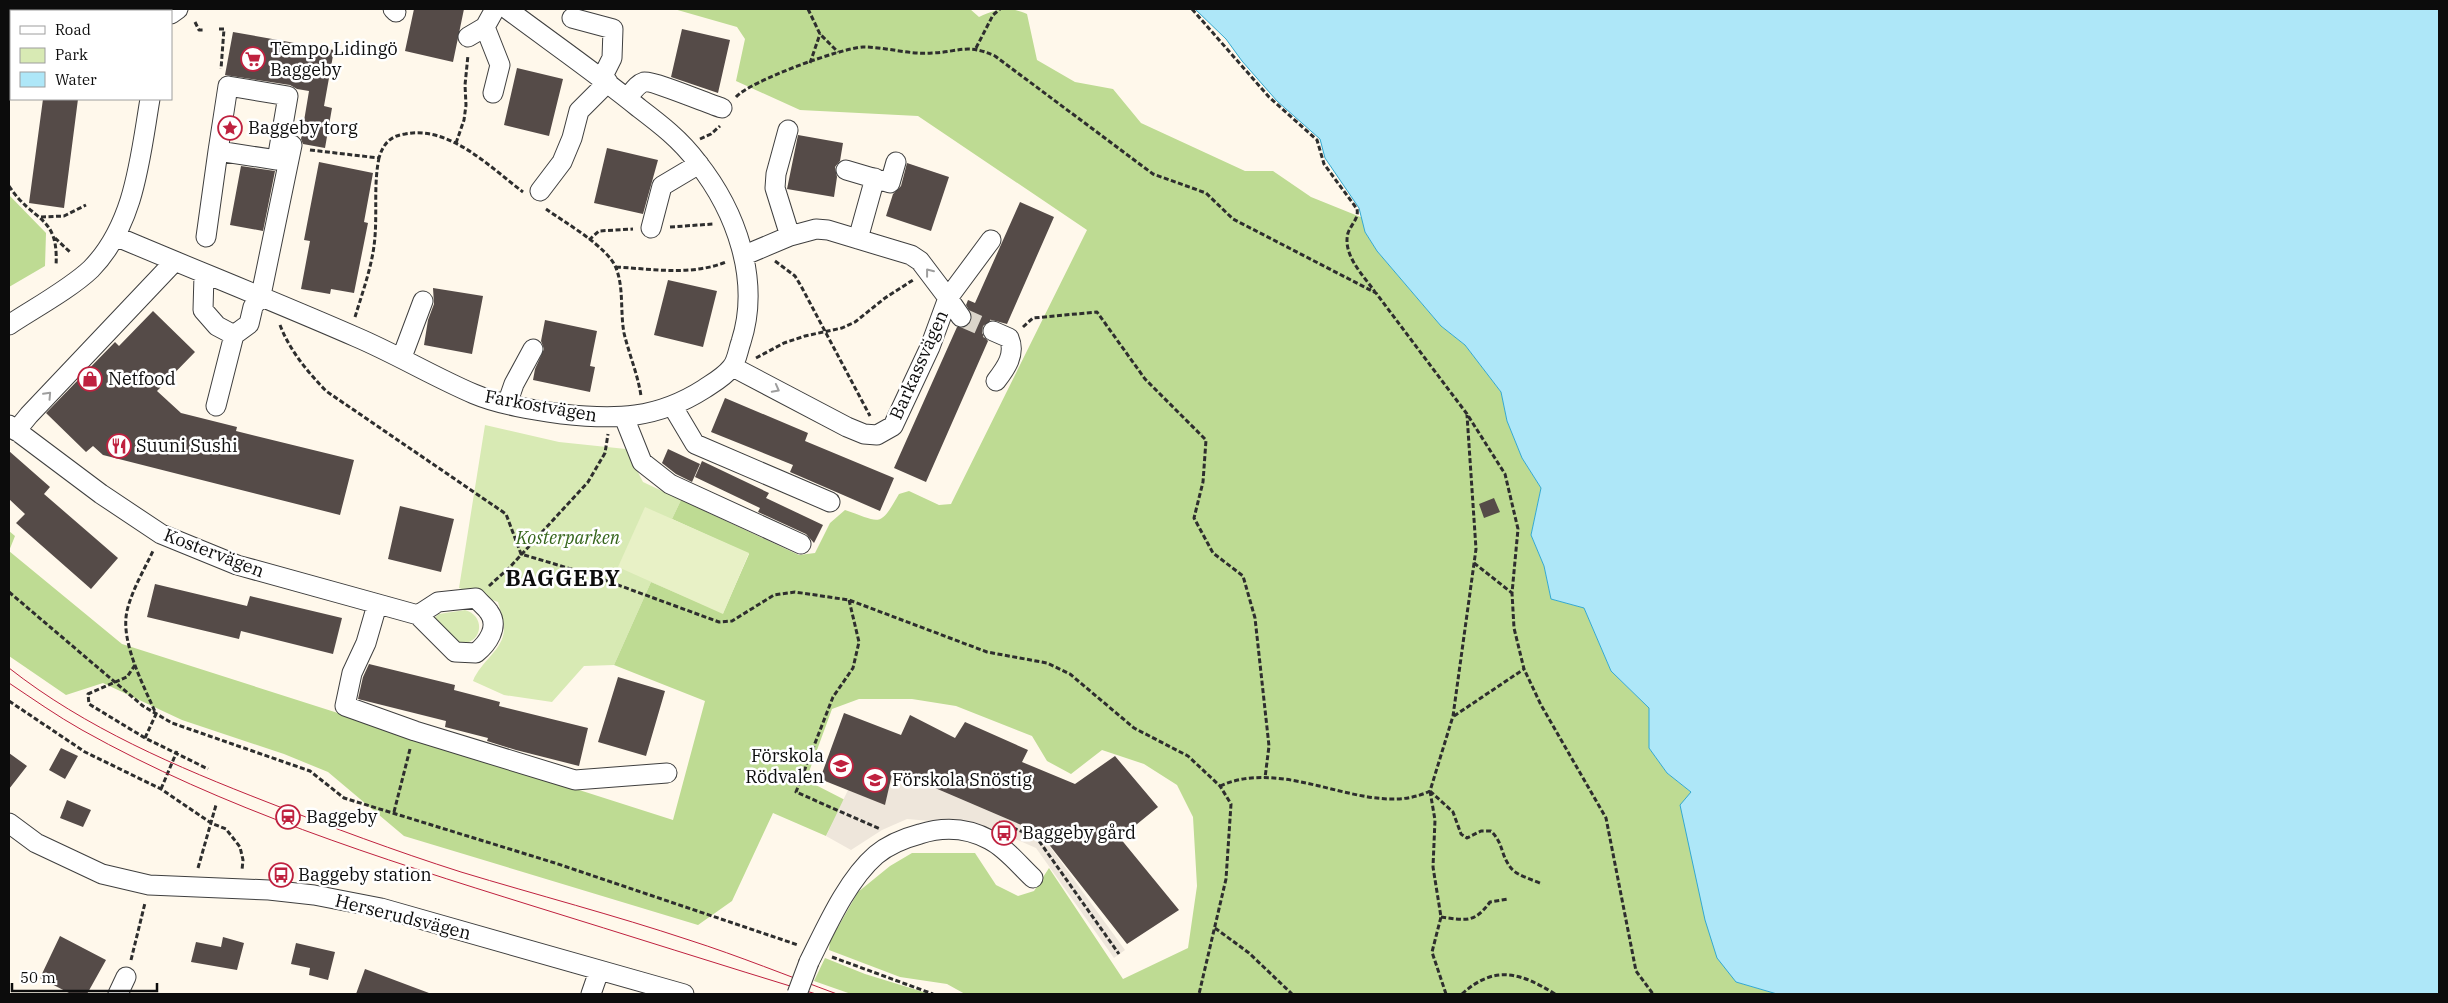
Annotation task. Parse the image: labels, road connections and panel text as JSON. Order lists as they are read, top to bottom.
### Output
{
  "streets": {
    "street": [
      "Barkassvägen",
      "Farkostvägen",
      "Kostervägen",
      "Herserudsvägen"
    ]
  },
  "crossings": [
    ["Barkassvägen", "Farkostvägen"]
  ],
  "districts": ["BAGGEBY"],
  "parks": ["Kosterparken"],
  "places": {
    "supermarket": ["Tempo Lidingö Baggeby"],
    "place": ["Baggeby torg"],
    "shop": ["Netfood"],
    "restaurant": ["Suuni Sushi"],
    "school or university": ["Förskola Rödvalen", "Förskola Snöstig"],
    "station": ["Baggeby"],
    "bus stop": ["Baggeby gård", "Baggeby station"]
  },
  "legend": ["Road", "Park", "Water"],
  "scale_bar": "50 m"
}
